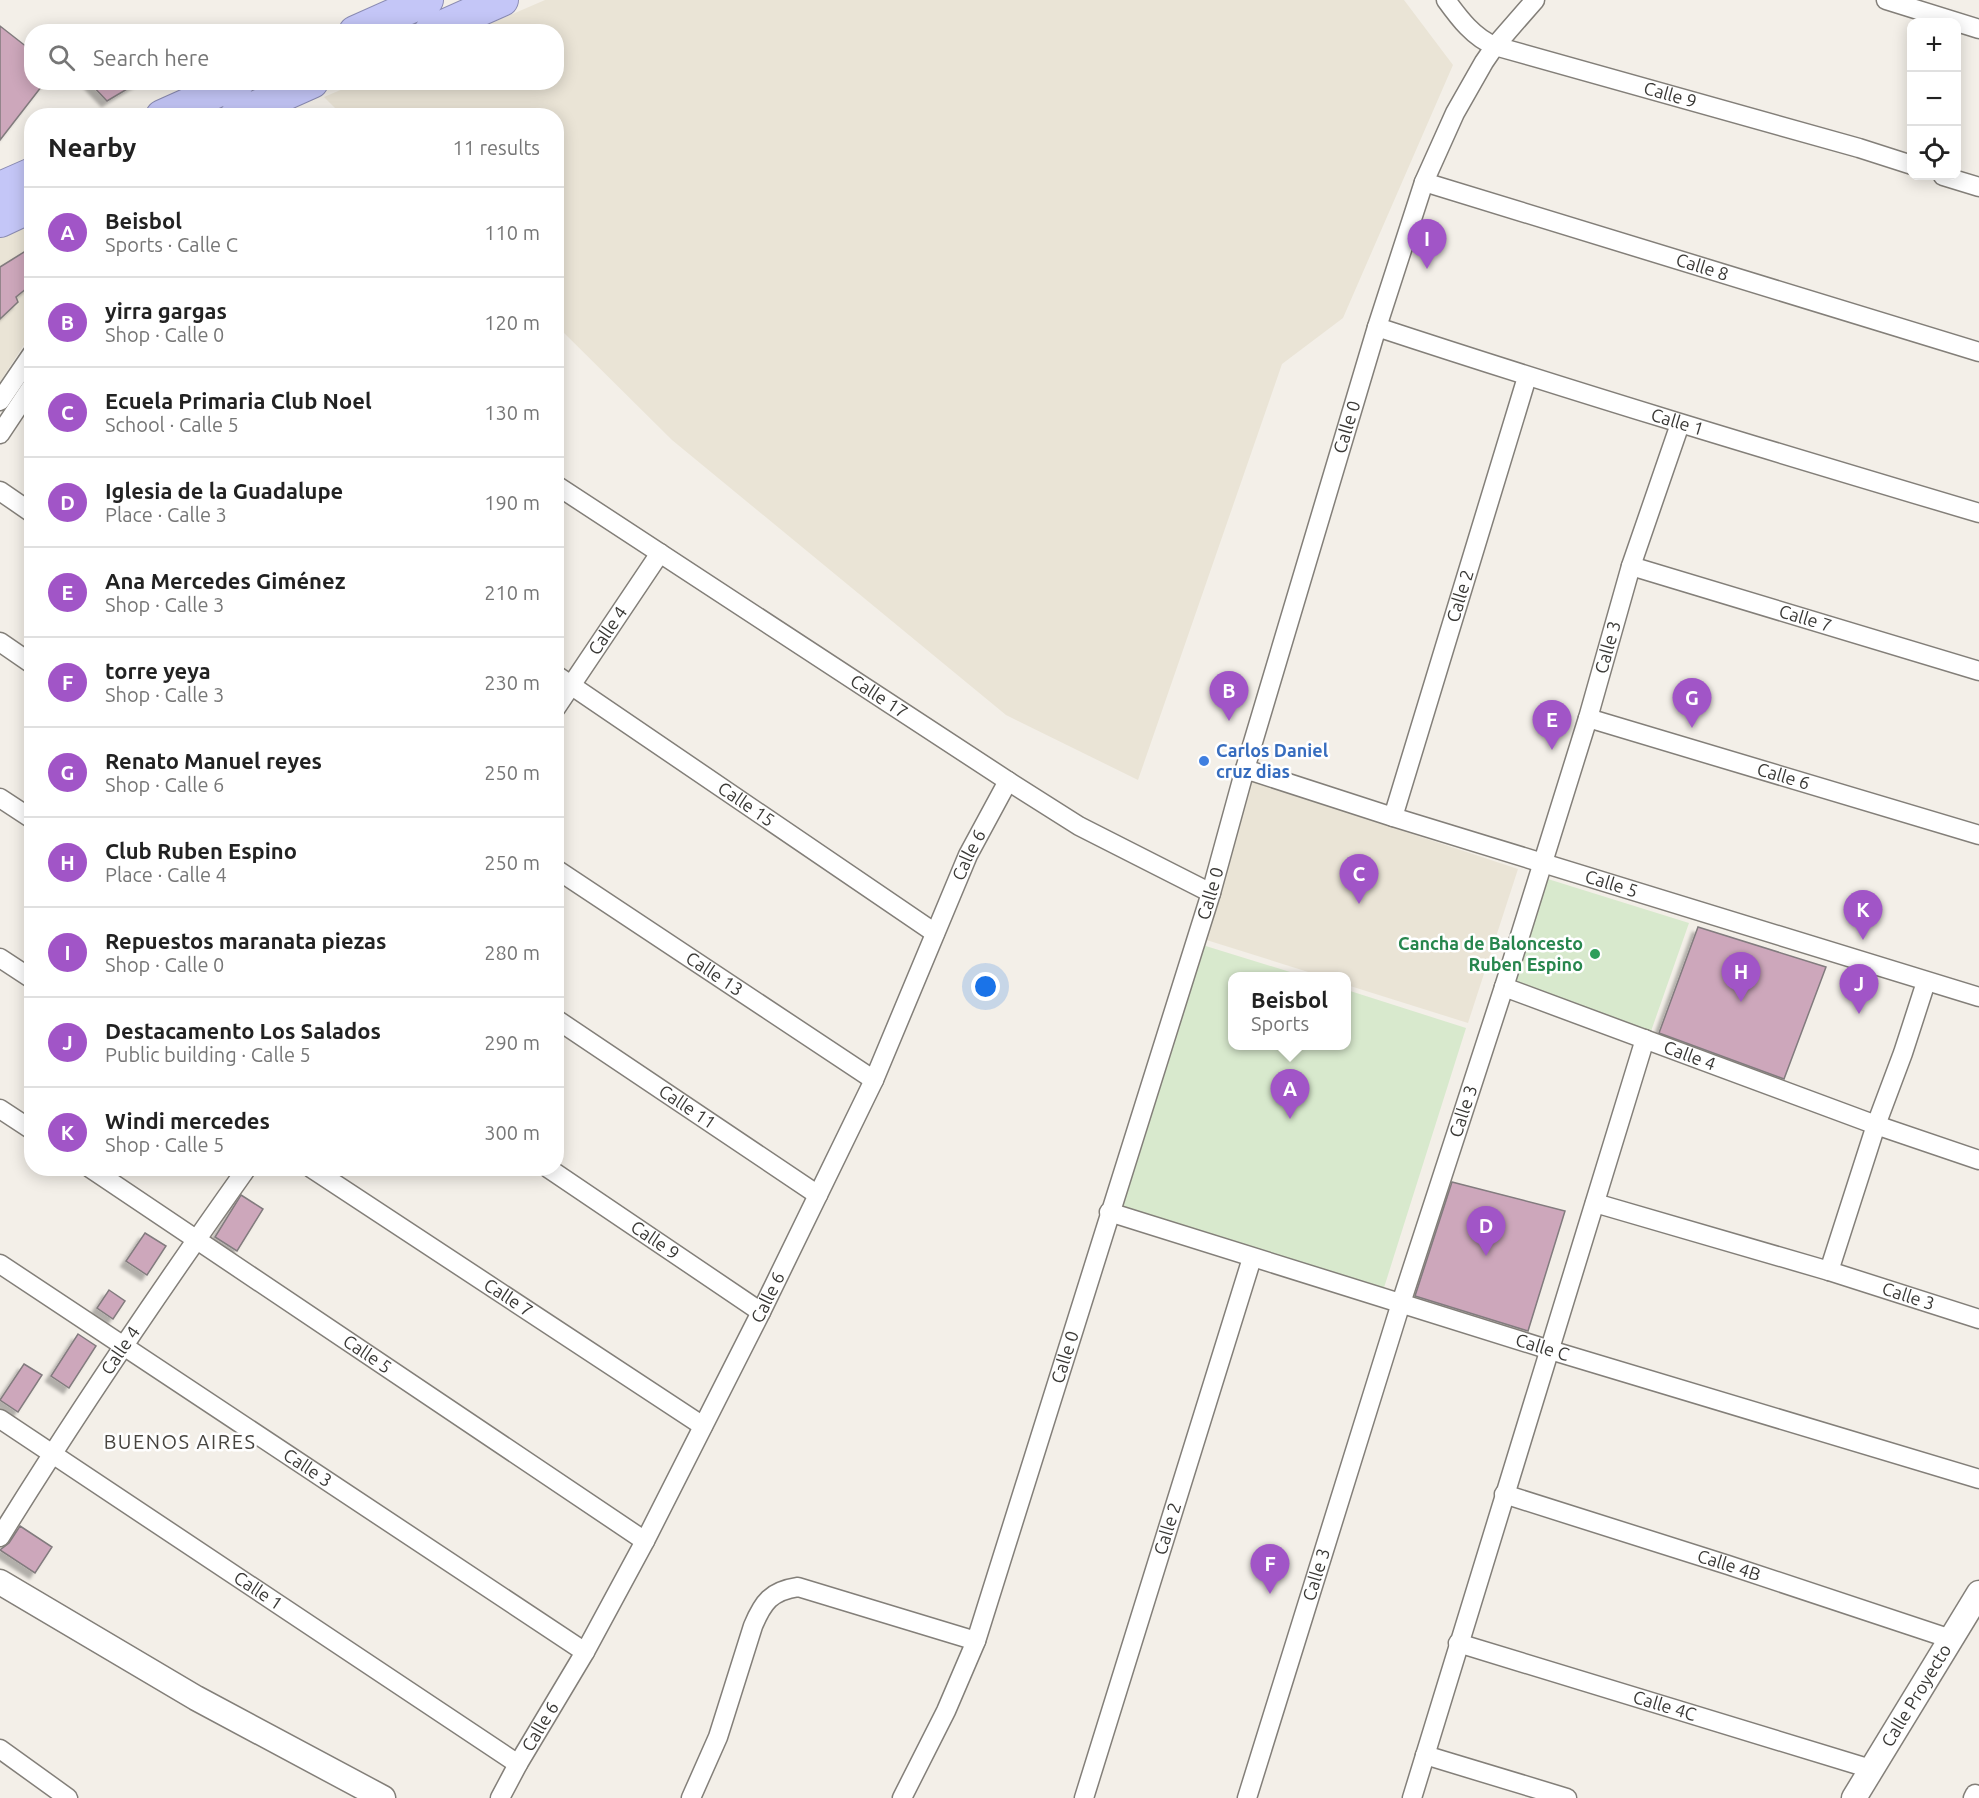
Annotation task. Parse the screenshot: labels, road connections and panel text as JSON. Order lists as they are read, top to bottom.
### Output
{
  "streets": {
    "street": [
      "Calle 9",
      "Calle 8",
      "Calle 1",
      "Calle 0",
      "Calle 2",
      "Calle 7",
      "Calle 4",
      "Calle 3",
      "Calle 17",
      "Calle 6",
      "Calle 15",
      "Calle 5",
      "Calle 13",
      "Calle 11",
      "Calle C",
      "Calle 4B",
      "Calle Proyecto",
      "Calle 4C"
    ]
  },
  "crossings": [
    ["Calle 9", "Calle 0"],
    ["Calle 9", "Calle 6"],
    ["Calle 8", "Calle 0"],
    ["Calle 1", "Calle 0"],
    ["Calle 1", "Calle 2"],
    ["Calle 1", "Calle 4"],
    ["Calle 1", "Calle 3"],
    ["Calle 1", "Calle 6"],
    ["Calle 0", "Calle 17"],
    ["Calle 0", "Calle 5"],
    ["Calle 0", "Calle C"],
    ["Calle 2", "Calle 5"],
    ["Calle 2", "Calle C"],
    ["Calle 7", "Calle 3"],
    ["Calle 7", "Calle 6"],
    ["Calle 4", "Calle 3"],
    ["Calle 4", "Calle 17"],
    ["Calle 4", "Calle 15"],
    ["Calle 4", "Calle 5"],
    ["Calle 3", "Calle 6"],
    ["Calle 3", "Calle 5"],
    ["Calle 3", "Calle C"],
    ["Calle 17", "Calle 6"],
    ["Calle 6", "Calle 15"],
    ["Calle 6", "Calle 5"],
    ["Calle 6", "Calle 13"],
    ["Calle 6", "Calle 11"],
    ["Calle 4B", "Calle Proyecto"],
    ["Calle Proyecto", "Calle 4C"]
  ],
  "districts": ["BUENOS AIRES"],
  "places": ["Carlos Daniel cruz dias", "Cancha de Baloncesto Ruben Espino"],
  "page": {
    "map_buttons": ["+", "−"],
    "search": "Search here",
    "heading": ["Nearby", "11 results"],
    "list": [
      {
        "mark": "A",
        "name": "Beisbol",
        "note": "Sports · Calle C",
        "value": "110 m"
      },
      {
        "mark": "B",
        "name": "yirra gargas",
        "note": "Shop · Calle 0",
        "value": "120 m"
      },
      {
        "mark": "C",
        "name": "Ecuela Primaria Club Noel",
        "note": "School · Calle 5",
        "value": "130 m"
      },
      {
        "mark": "D",
        "name": "Iglesia de la Guadalupe",
        "note": "Place · Calle 3",
        "value": "190 m"
      },
      {
        "mark": "E",
        "name": "Ana Mercedes Giménez",
        "note": "Shop · Calle 3",
        "value": "210 m"
      },
      {
        "mark": "F",
        "name": "torre yeya",
        "note": "Shop · Calle 3",
        "value": "230 m"
      },
      {
        "mark": "G",
        "name": "Renato Manuel reyes",
        "note": "Shop · Calle 6",
        "value": "250 m"
      },
      {
        "mark": "H",
        "name": "Club Ruben Espino",
        "note": "Place · Calle 4",
        "value": "250 m"
      },
      {
        "mark": "I",
        "name": "Repuestos maranata piezas",
        "note": "Shop · Calle 0",
        "value": "280 m"
      },
      {
        "mark": "J",
        "name": "Destacamento Los Salados",
        "note": "Public building · Calle 5",
        "value": "290 m"
      },
      {
        "mark": "K",
        "name": "Windi mercedes",
        "note": "Shop · Calle 5",
        "value": "300 m"
      }
    ],
    "pins": [
      "I",
      "B",
      "G",
      "E",
      "C",
      "K",
      "H",
      "J",
      "A",
      "D",
      "F"
    ],
    "popup": ["Beisbol", "Sports"]
  }
}
